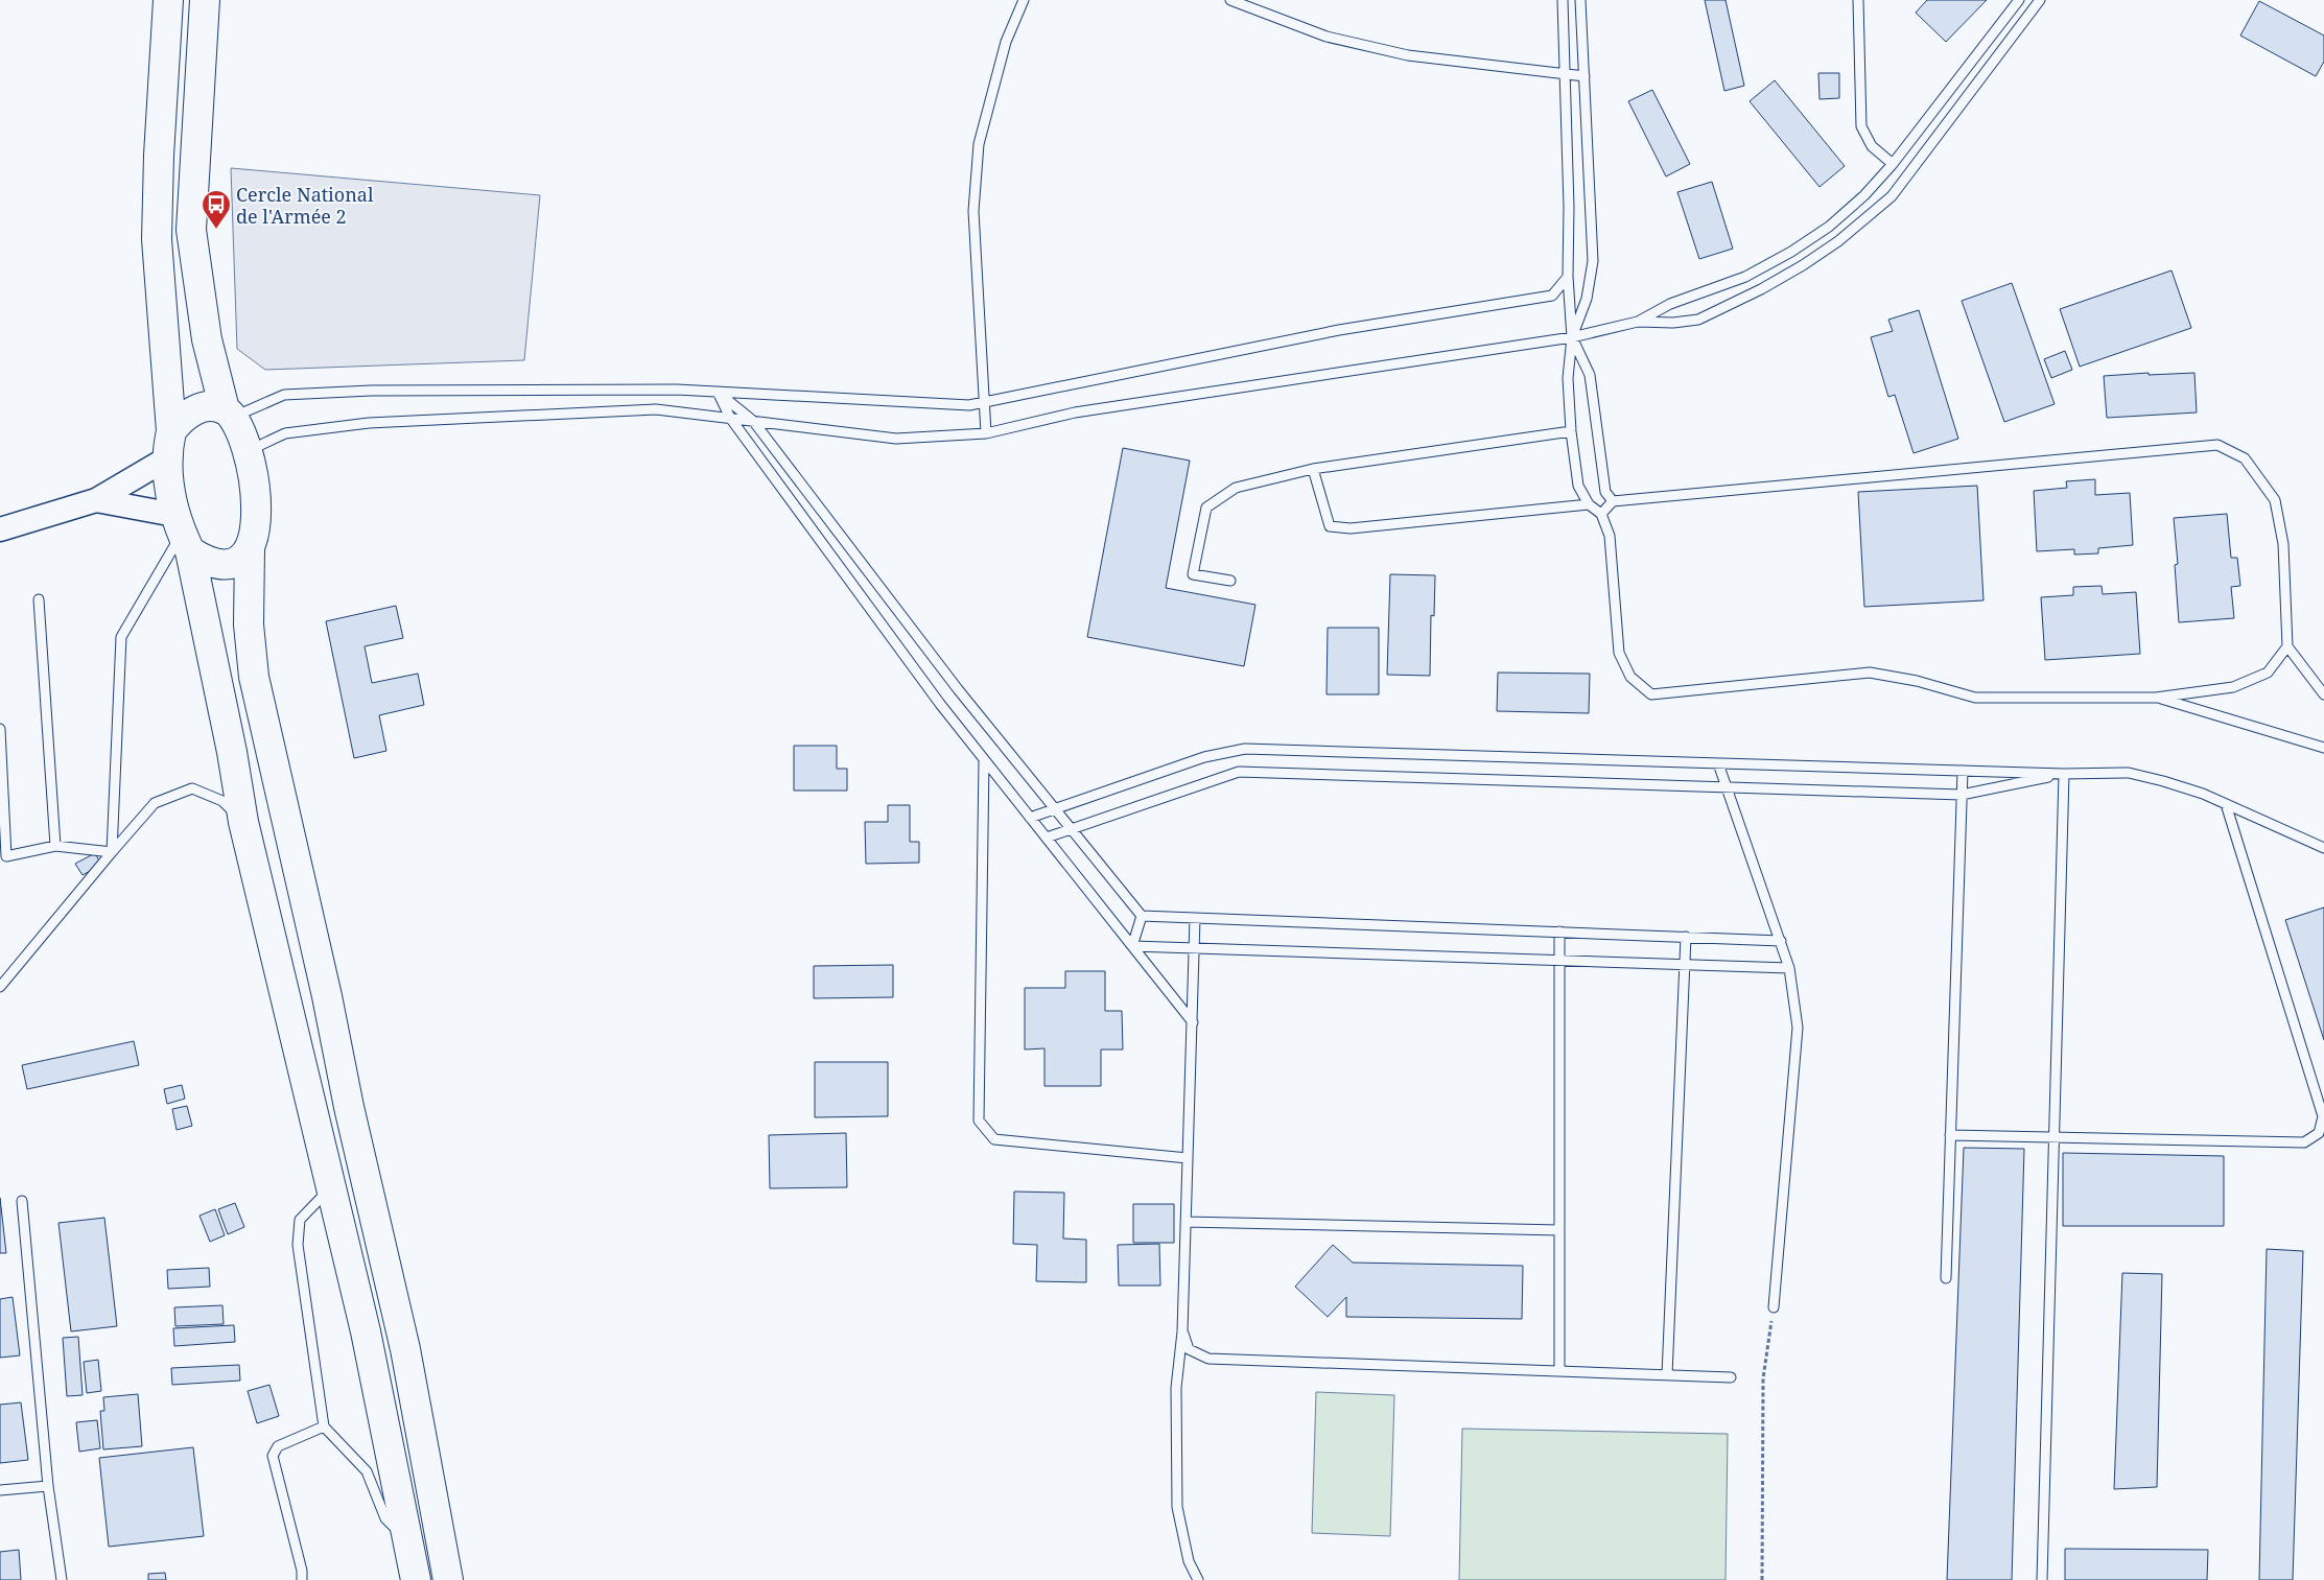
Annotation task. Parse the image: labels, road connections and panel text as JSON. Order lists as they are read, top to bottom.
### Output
{
  "places": {
    "bus stop": ["Cercle National de l'Armée 2"]
  }
}
